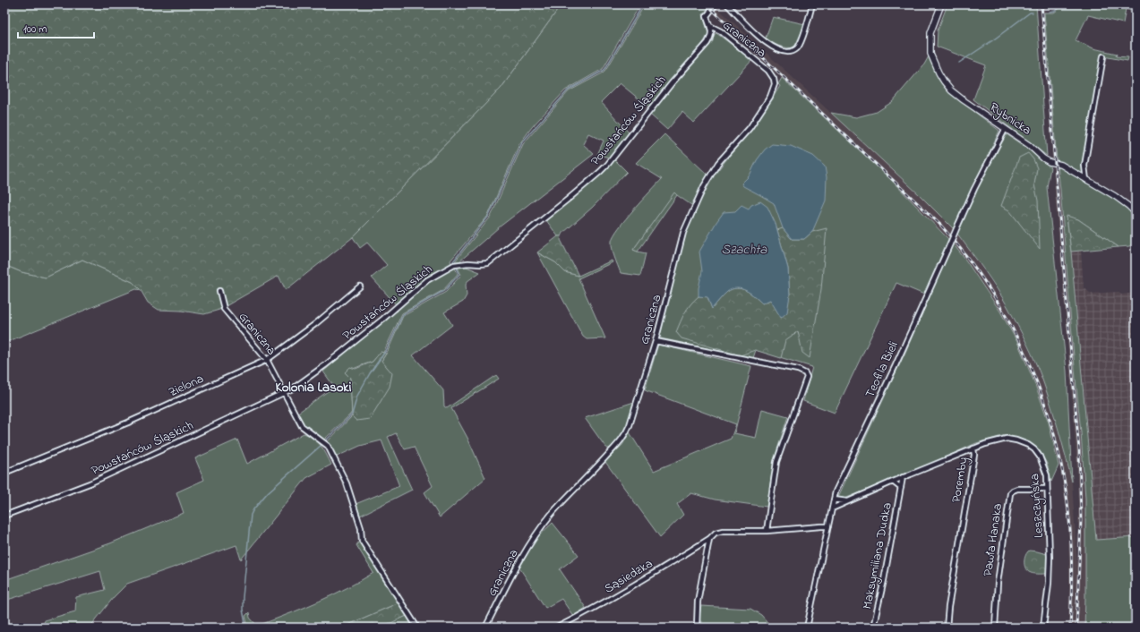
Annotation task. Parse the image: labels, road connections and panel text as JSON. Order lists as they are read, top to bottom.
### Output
{
  "streets": {
    "street": [
      "Graniczna",
      "Rybnicka",
      "Powstańców Śląskich",
      "Teofila Bieli",
      "Zielona",
      "Poremby",
      "Leszczyńska",
      "Pawła Hanaka",
      "Maksymiliana Dudka",
      "Sąsiedzka"
    ]
  },
  "crossings": [
    ["Graniczna", "Powstańców Śląskich"],
    ["Graniczna", "Zielona"],
    ["Rybnicka", "Teofila Bieli"],
    ["Teofila Bieli", "Poremby"],
    ["Teofila Bieli", "Sąsiedzka"],
    ["Poremby", "Leszczyńska"],
    ["Poremby", "Maksymiliana Dudka"],
    ["Leszczyńska", "Pawła Hanaka"]
  ],
  "districts": ["Kolonia Lasoki"],
  "water": ["Szachta"],
  "scale_bar": "100 m"
}
